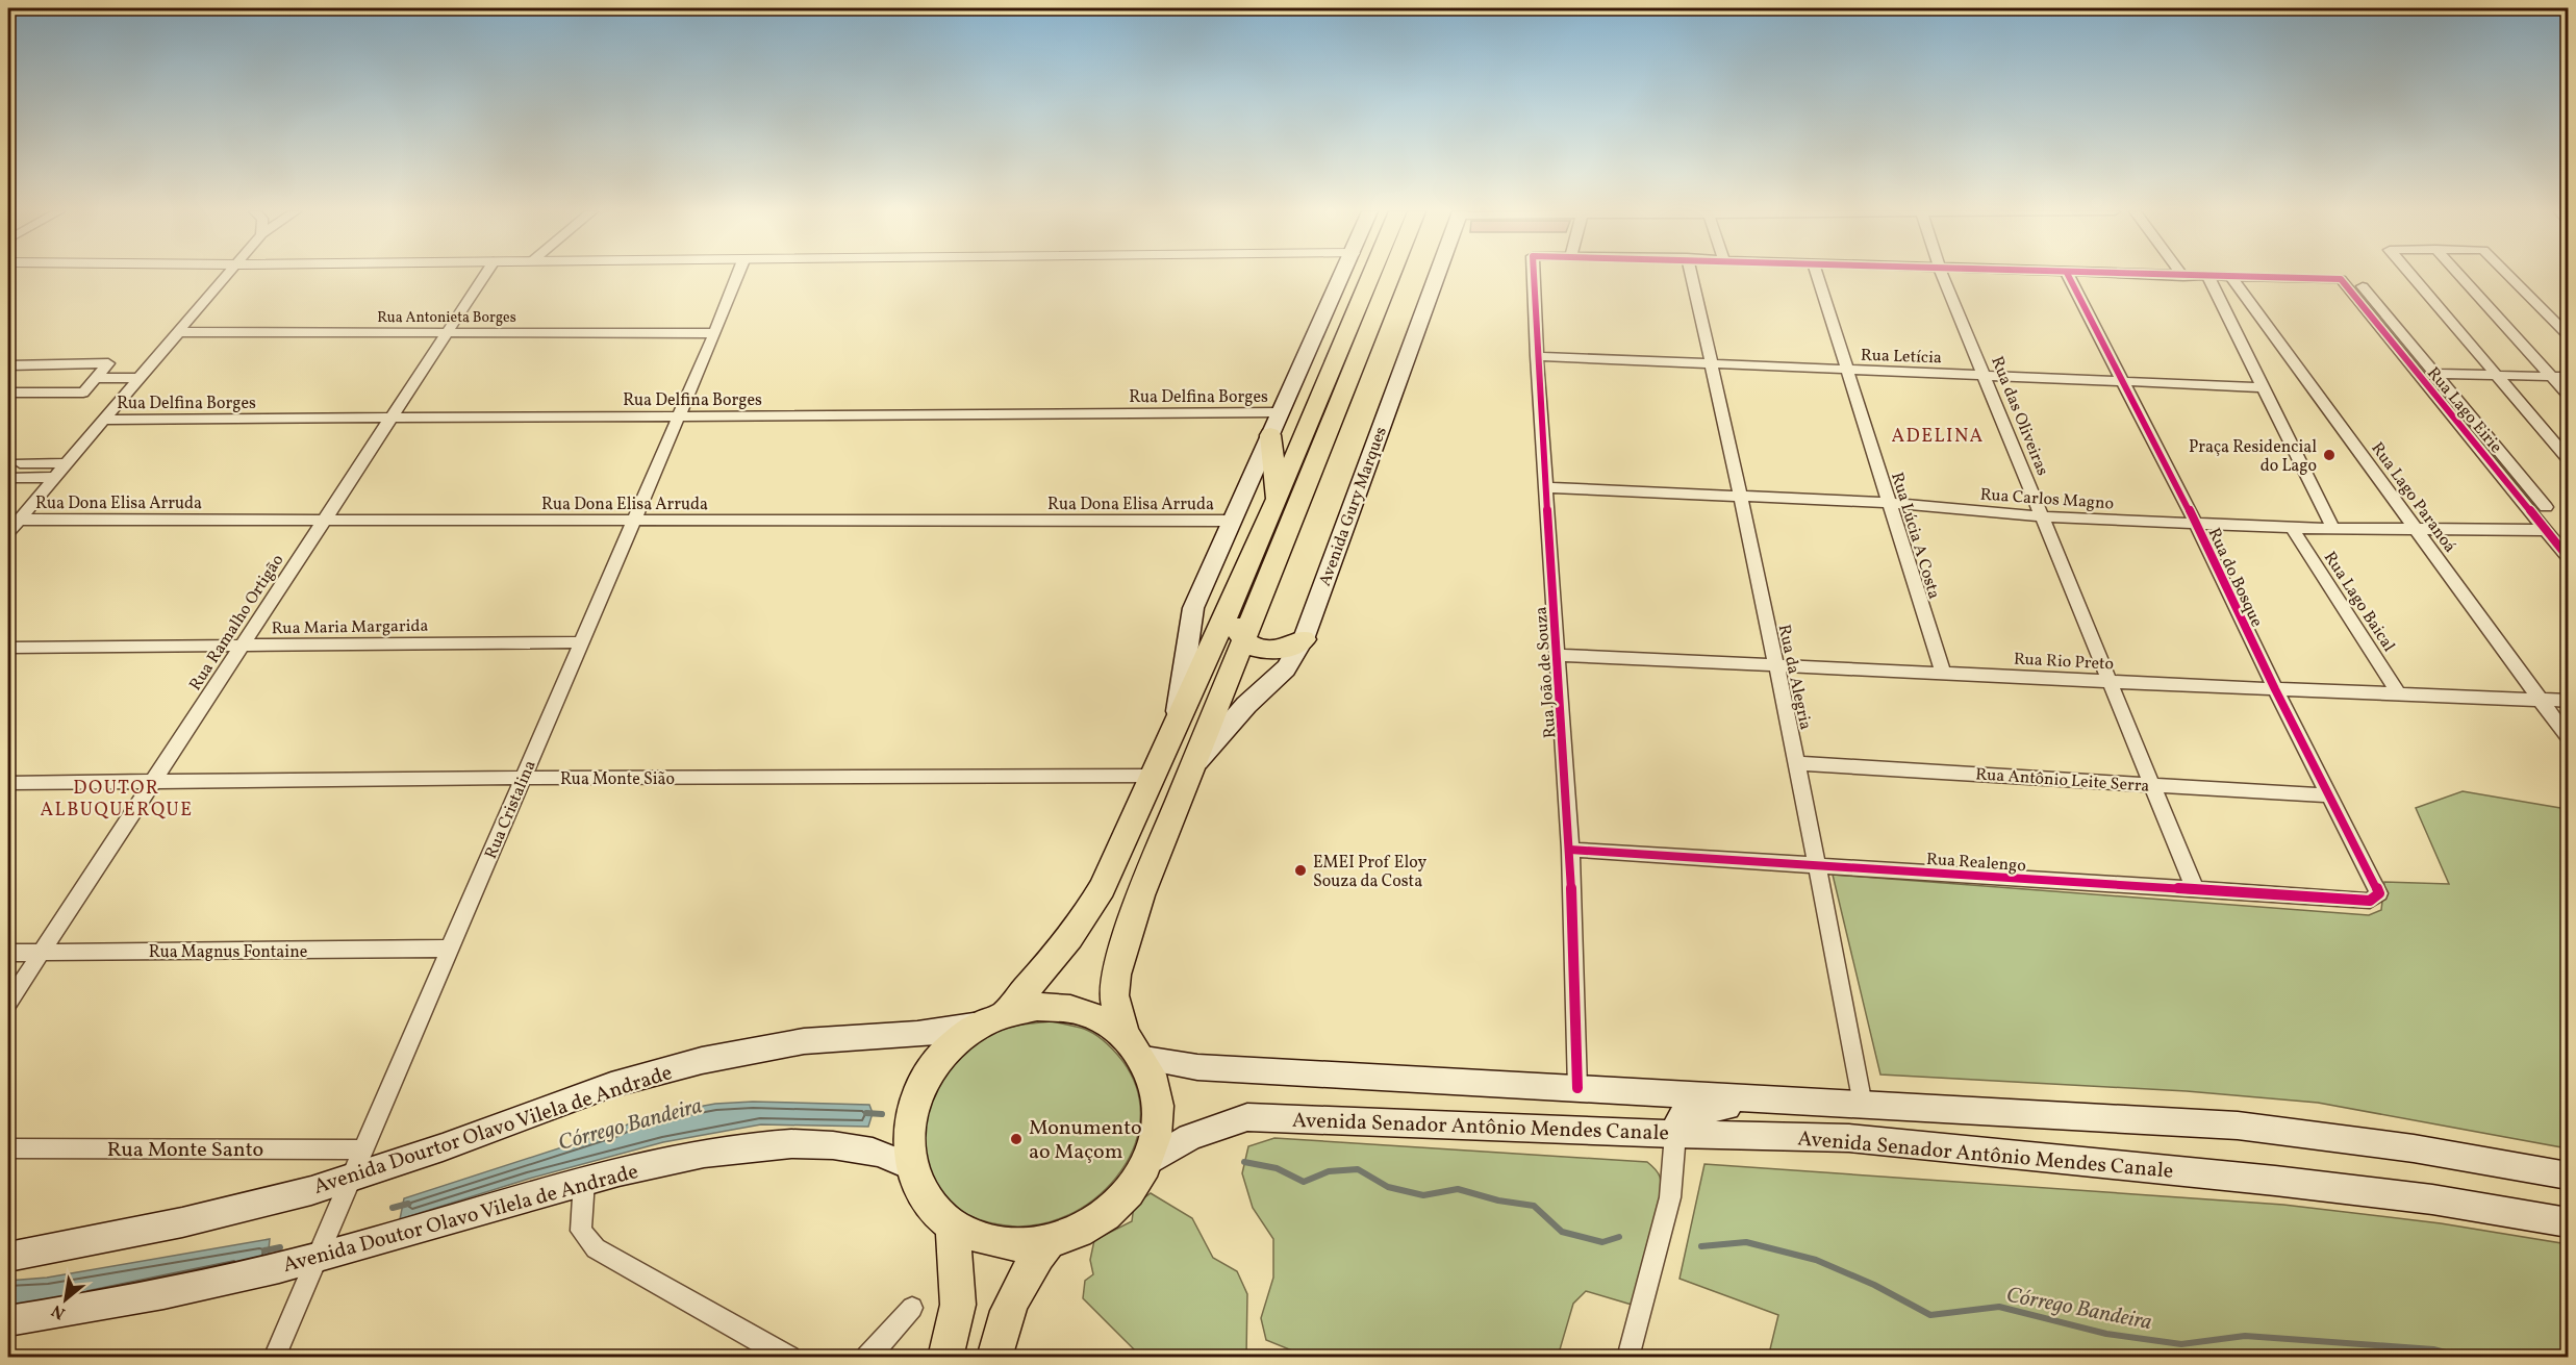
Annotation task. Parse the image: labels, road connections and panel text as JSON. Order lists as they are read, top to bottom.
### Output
{
  "streets": {
    "main road": [
      "Avenida Gury Marques",
      "Avenida Senador Antônio Mendes Canale",
      "Avenida Dourtor Olavo Vilela de Andrade",
      "Avenida Doutor Olavo Vilela de Andrade"
    ],
    "street": [
      "Rua Antonieta Borges",
      "Rua Letícia",
      "Rua Delfina Borges",
      "Rua Lago Eirie",
      "Rua das Oliveiras",
      "Rua Lago Paranoá",
      "Rua Carlos Magno",
      "Rua Dona Elisa Arruda",
      "Rua Lúcia A Costa",
      "Rua do Bosque",
      "Rua Lago Baical",
      "Rua Ramalho Ortigão",
      "Rua Maria Margarida",
      "Rua Rio Preto",
      "Rua João de Souza",
      "Rua da Alegria",
      "Rua Monte Sião",
      "Rua Antônio Leite Serra",
      "Rua Cristalina",
      "Rua Realengo",
      "Rua Magnus Fontaine",
      "Rua Monte Santo"
    ]
  },
  "crossings": [
    ["Rua Antonieta Borges", "Rua Ramalho Ortigão"],
    ["Rua Antonieta Borges", "Rua Cristalina"],
    ["Rua Letícia", "Rua das Oliveiras"],
    ["Rua Letícia", "Rua Lúcia A Costa"],
    ["Rua Letícia", "Rua do Bosque"],
    ["Rua Letícia", "Rua Lago Baical"],
    ["Rua Letícia", "Rua João de Souza"],
    ["Rua Letícia", "Rua da Alegria"],
    ["Rua Delfina Borges", "Rua Ramalho Ortigão"],
    ["Rua Delfina Borges", "Rua Cristalina"],
    ["Rua Lago Eirie", "Rua Lago Paranoá"],
    ["Rua Lago Eirie", "Rua Carlos Magno"],
    ["Rua das Oliveiras", "Rua Carlos Magno"],
    ["Rua das Oliveiras", "Rua Rio Preto"],
    ["Rua das Oliveiras", "Rua Antônio Leite Serra"],
    ["Rua das Oliveiras", "Rua Realengo"],
    ["Rua Lago Paranoá", "Rua Carlos Magno"],
    ["Rua Lago Paranoá", "Rua Rio Preto"],
    ["Rua Carlos Magno", "Rua Lúcia A Costa"],
    ["Rua Carlos Magno", "Rua do Bosque"],
    ["Rua Carlos Magno", "Rua Lago Baical"],
    ["Rua Carlos Magno", "Rua João de Souza"],
    ["Rua Carlos Magno", "Rua da Alegria"],
    ["Rua Dona Elisa Arruda", "Rua Ramalho Ortigão"],
    ["Rua Dona Elisa Arruda", "Rua Cristalina"],
    ["Avenida Gury Marques", "Avenida Senador Antônio Mendes Canale"],
    ["Avenida Gury Marques", "Avenida Dourtor Olavo Vilela de Andrade"],
    ["Avenida Gury Marques", "Avenida Doutor Olavo Vilela de Andrade"],
    ["Rua Lúcia A Costa", "Rua Rio Preto"],
    ["Rua do Bosque", "Rua Rio Preto"],
    ["Rua do Bosque", "Rua Antônio Leite Serra"],
    ["Rua do Bosque", "Rua Realengo"],
    ["Rua Lago Baical", "Rua Rio Preto"],
    ["Rua Ramalho Ortigão", "Rua Maria Margarida"],
    ["Rua Ramalho Ortigão", "Rua Monte Sião"],
    ["Rua Ramalho Ortigão", "Rua Magnus Fontaine"],
    ["Rua Maria Margarida", "Rua Cristalina"],
    ["Rua Rio Preto", "Rua João de Souza"],
    ["Rua Rio Preto", "Rua da Alegria"],
    ["Rua João de Souza", "Rua Realengo"],
    ["Rua João de Souza", "Avenida Senador Antônio Mendes Canale"],
    ["Rua da Alegria", "Rua Antônio Leite Serra"],
    ["Rua da Alegria", "Rua Realengo"],
    ["Rua da Alegria", "Avenida Senador Antônio Mendes Canale"],
    ["Rua Monte Sião", "Rua Cristalina"],
    ["Rua Cristalina", "Rua Magnus Fontaine"],
    ["Rua Cristalina", "Avenida Dourtor Olavo Vilela de Andrade"],
    ["Rua Cristalina", "Rua Monte Santo"],
    ["Rua Cristalina", "Avenida Doutor Olavo Vilela de Andrade"]
  ],
  "districts": ["ADELINA", "DOUTOR ALBUQUERQUE"],
  "water": ["Córrego Bandeira"],
  "places": ["Praça Residencial do Lago", "EMEI Prof Eloy Souza da Costa", "Monumento ao Maçom"],
  "north": "bottom left"
}
